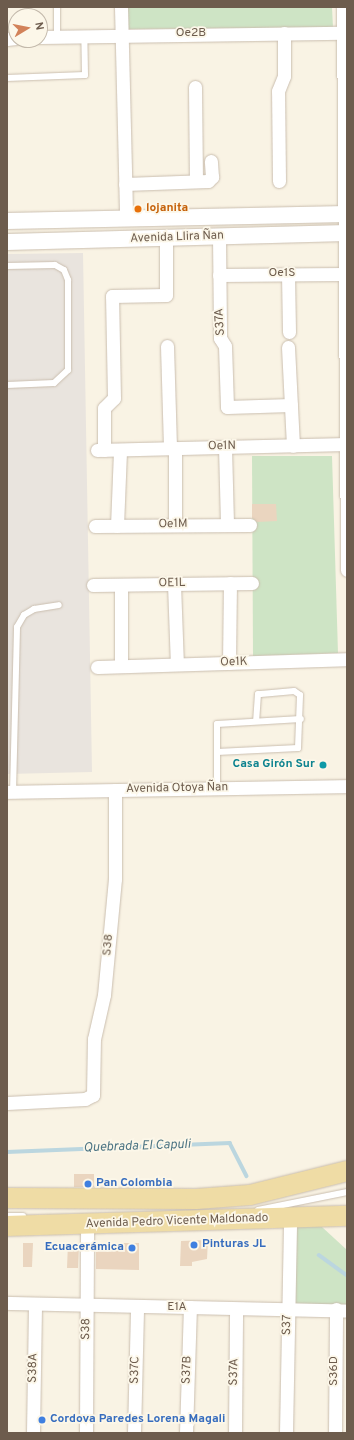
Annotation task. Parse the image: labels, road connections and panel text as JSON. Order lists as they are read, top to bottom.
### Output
{
  "streets": {
    "main road": ["Avenida Pedro Vicente Maldonado"],
    "street": [
      "Oe2B",
      "Avenida Llira Ñan",
      "Oe1S",
      "S37A",
      "Oe1N",
      "Oe1M",
      "OE1L",
      "Oe1K",
      "Avenida Otoya Ñan",
      "S38",
      "E1A",
      "S37",
      "S38A",
      "S37C",
      "S37B",
      "S36D"
    ]
  },
  "crossings": [
    ["Avenida Llira Ñan", "S37A"],
    ["Avenida Llira Ñan", "Oe1N"],
    ["Oe1S", "S37A"],
    ["S37A", "E1A"],
    ["Avenida Otoya Ñan", "S38"],
    ["S38", "Avenida Pedro Vicente Maldonado"],
    ["S38", "E1A"],
    ["Avenida Pedro Vicente Maldonado", "S37"],
    ["E1A", "S37"],
    ["E1A", "S38A"],
    ["E1A", "S37C"],
    ["E1A", "S37B"],
    ["E1A", "S36D"]
  ],
  "water": ["Quebrada El Capuli"],
  "places": [
    "lojanita",
    "Casa Girón Sur",
    "Pan Colombia",
    "Pinturas JL",
    "Ecuacerámica",
    "Cordova Paredes Lorena Magali"
  ],
  "north": "right"
}
